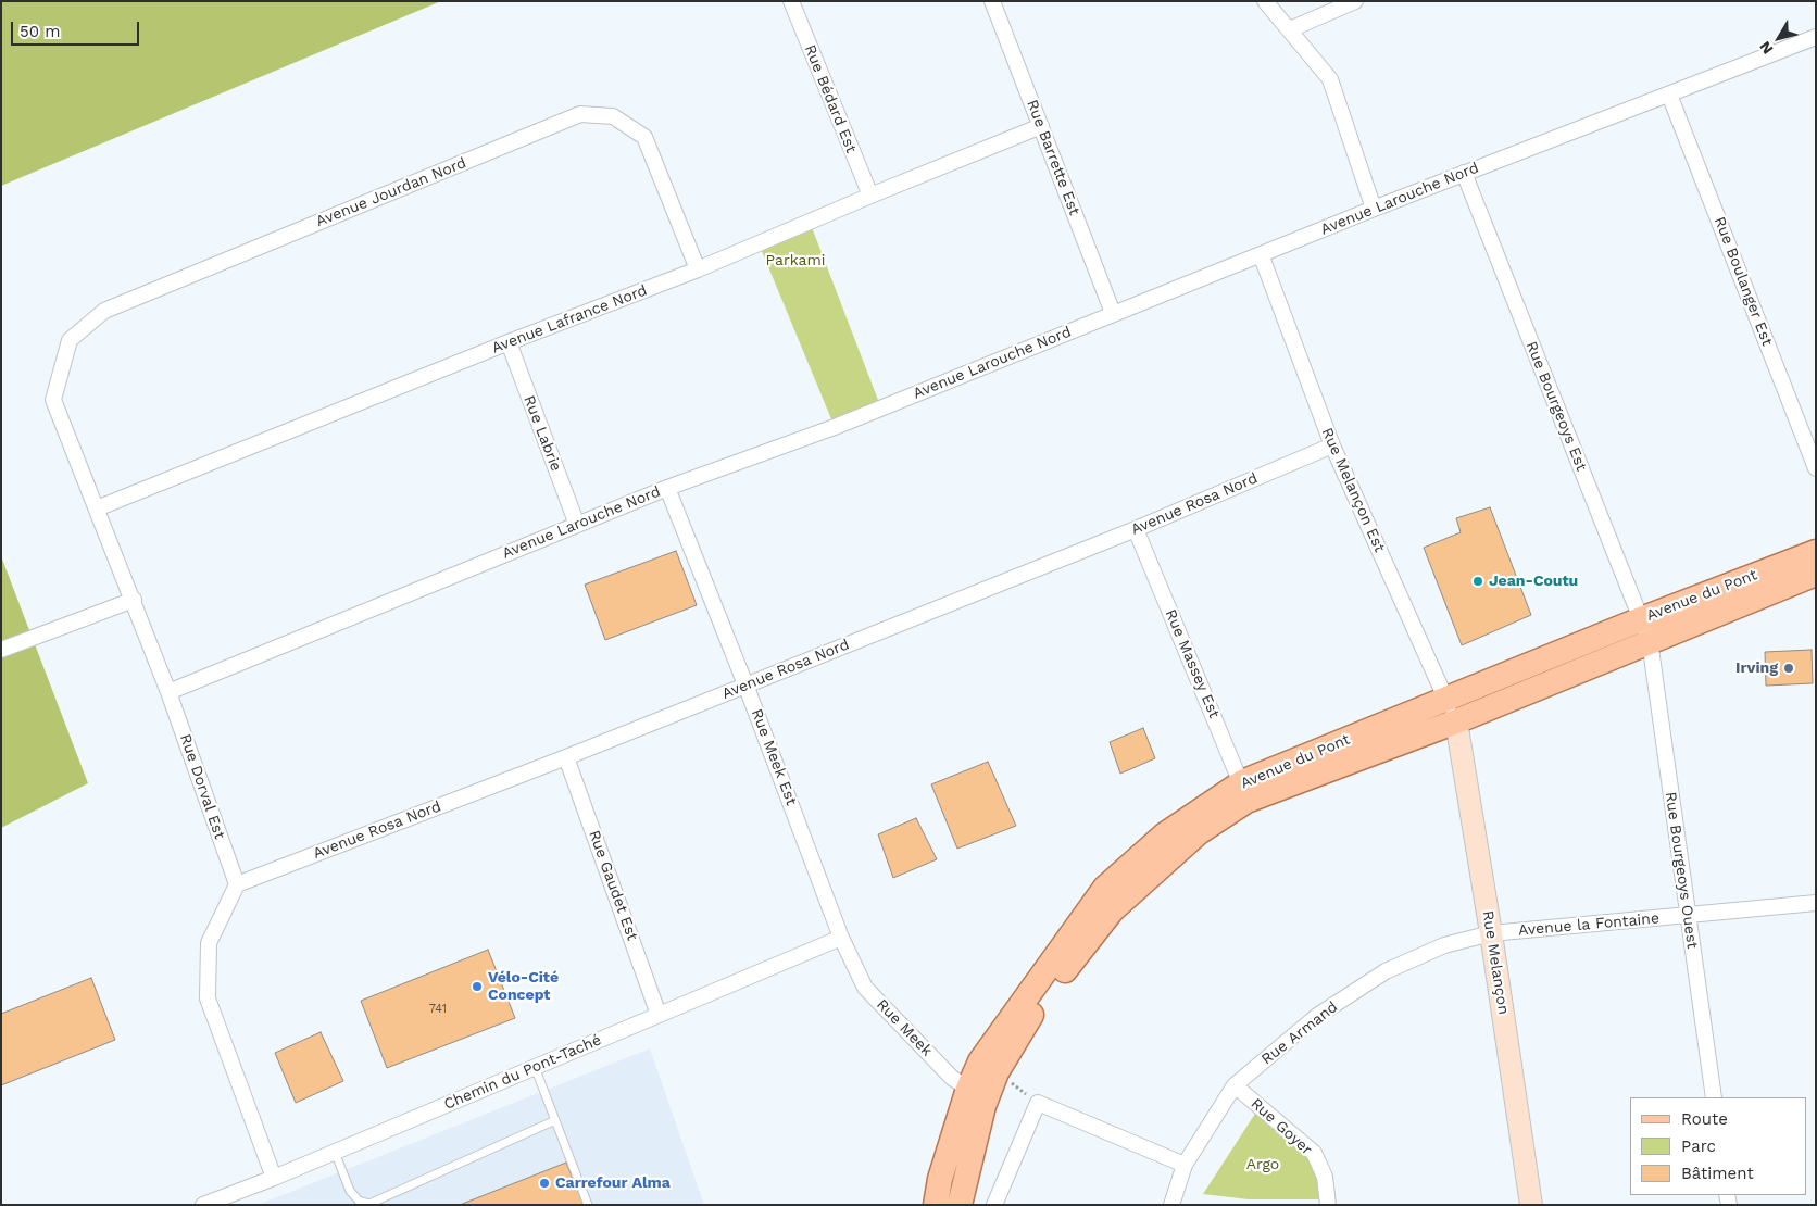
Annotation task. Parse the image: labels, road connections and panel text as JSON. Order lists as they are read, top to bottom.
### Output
{
  "streets": {
    "main road": ["Avenue du Pont"],
    "street": [
      "Rue Bédard Est",
      "Rue Barrette Est",
      "Avenue Jourdan Nord",
      "Avenue Larouche Nord",
      "Rue Boulanger Est",
      "Avenue Lafrance Nord",
      "Rue Bourgeoys Est",
      "Rue Labrie",
      "Rue Melançon Est",
      "Avenue Rosa Nord",
      "Rue Massey Est",
      "Rue Meek Est",
      "Rue Dorval Est",
      "Rue Bourgeoys Ouest",
      "Rue Gaudet Est",
      "Avenue la Fontaine",
      "Rue Melançon",
      "Rue Meek",
      "Rue Armand",
      "Chemin du Pont-Taché",
      "Rue Goyer"
    ]
  },
  "crossings": [
    ["Rue Bédard Est", "Avenue Lafrance Nord"],
    ["Rue Barrette Est", "Avenue Larouche Nord"],
    ["Rue Barrette Est", "Avenue Lafrance Nord"],
    ["Avenue Jourdan Nord", "Avenue Lafrance Nord"],
    ["Avenue Jourdan Nord", "Rue Dorval Est"],
    ["Avenue Larouche Nord", "Rue Boulanger Est"],
    ["Avenue Larouche Nord", "Rue Bourgeoys Est"],
    ["Avenue Larouche Nord", "Rue Labrie"],
    ["Avenue Larouche Nord", "Rue Melançon Est"],
    ["Avenue Larouche Nord", "Rue Meek Est"],
    ["Avenue Larouche Nord", "Rue Dorval Est"],
    ["Avenue Lafrance Nord", "Rue Labrie"],
    ["Avenue Lafrance Nord", "Rue Dorval Est"],
    ["Rue Bourgeoys Est", "Avenue du Pont"],
    ["Rue Bourgeoys Est", "Rue Bourgeoys Ouest"],
    ["Rue Melançon Est", "Avenue Rosa Nord"],
    ["Rue Melançon Est", "Avenue du Pont"],
    ["Rue Melançon Est", "Rue Melançon"],
    ["Avenue Rosa Nord", "Rue Massey Est"],
    ["Avenue Rosa Nord", "Rue Meek Est"],
    ["Avenue Rosa Nord", "Rue Dorval Est"],
    ["Avenue Rosa Nord", "Rue Gaudet Est"],
    ["Avenue du Pont", "Rue Massey Est"],
    ["Avenue du Pont", "Rue Bourgeoys Ouest"],
    ["Avenue du Pont", "Rue Melançon"],
    ["Avenue du Pont", "Rue Meek"],
    ["Rue Meek Est", "Rue Meek"],
    ["Rue Meek Est", "Chemin du Pont-Taché"],
    ["Rue Bourgeoys Ouest", "Avenue la Fontaine"],
    ["Rue Gaudet Est", "Chemin du Pont-Taché"],
    ["Avenue la Fontaine", "Rue Melançon"],
    ["Avenue la Fontaine", "Rue Armand"],
    ["Rue Melançon", "Rue Armand"],
    ["Rue Meek", "Chemin du Pont-Taché"],
    ["Rue Armand", "Rue Goyer"]
  ],
  "parks": ["Parkami", "Argo"],
  "places": [
    "Jean-Coutu",
    "Irving",
    "Vélo-Cité Concept",
    "Carrefour Alma"
  ],
  "house_numbers": ["741"],
  "legend": ["Route", "Parc", "Bâtiment"],
  "scale_bar": "50 m",
  "north": "bottom left"
}
